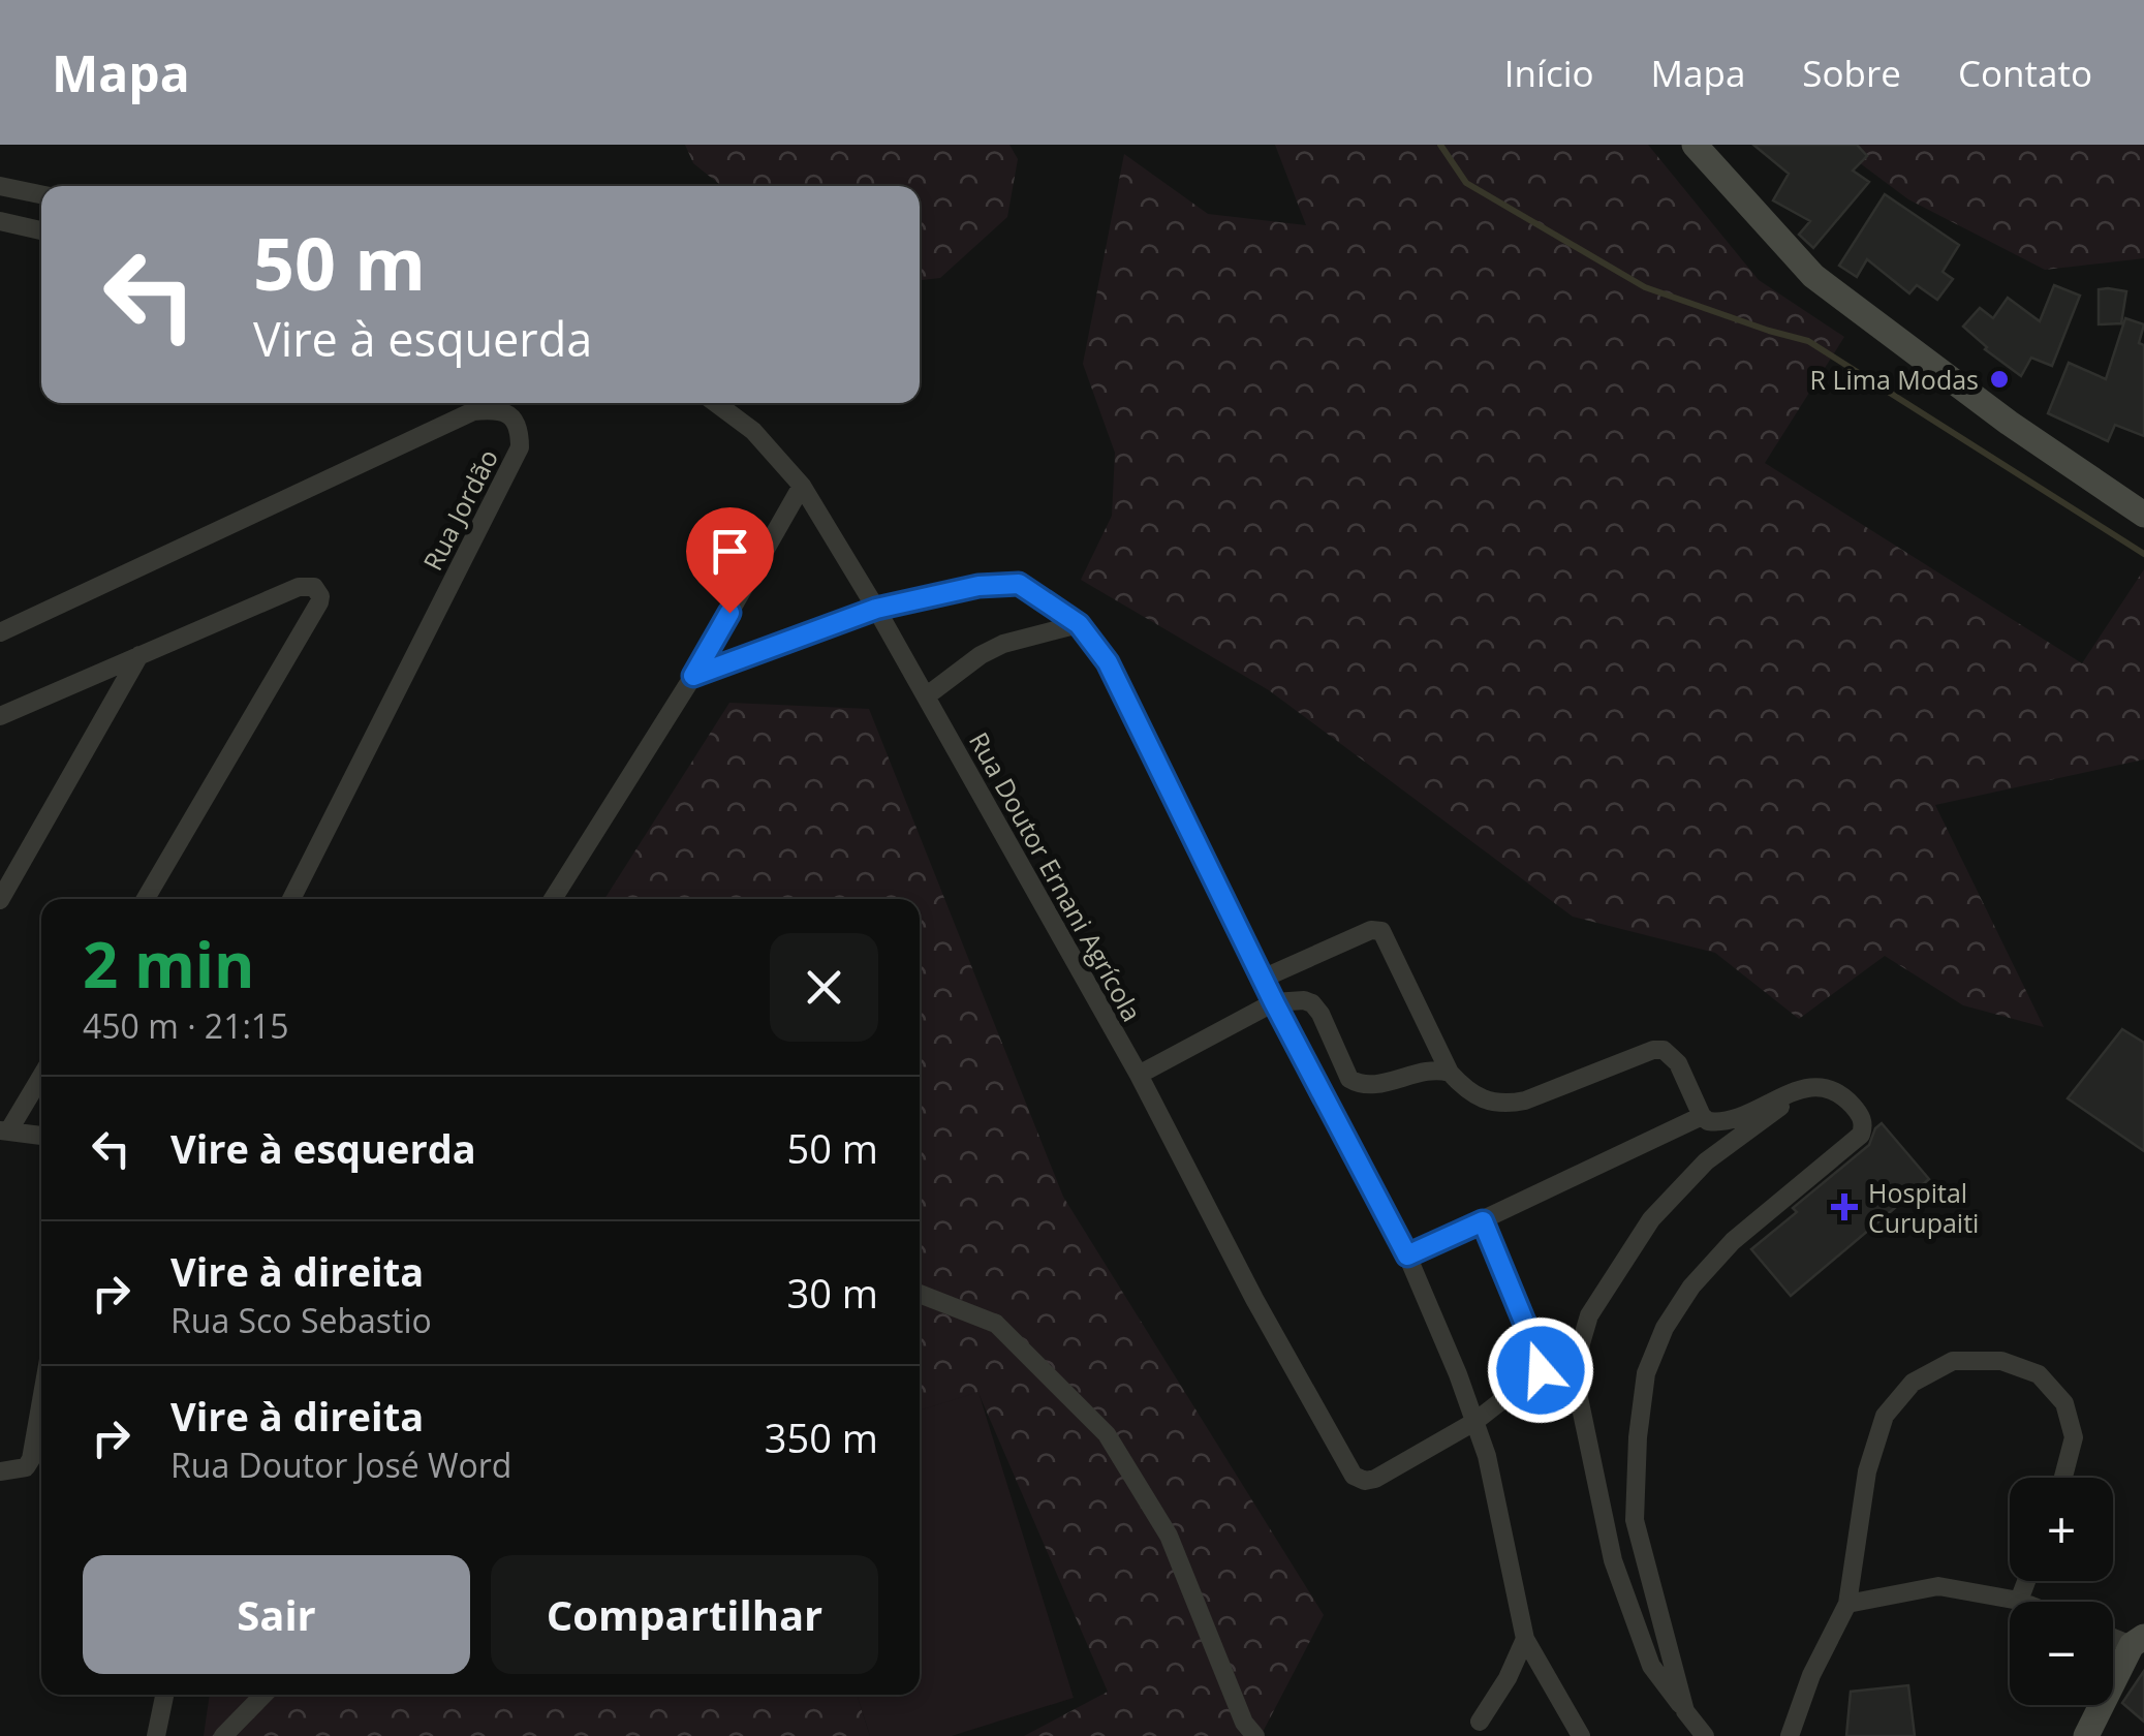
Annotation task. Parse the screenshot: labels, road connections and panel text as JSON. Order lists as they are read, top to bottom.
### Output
{
  "streets": {
    "street": ["Rua Jordão", "Rua Doutor Ernani Agrícola"]
  },
  "places": {
    "other": ["R Lima Modas"],
    "health": ["Hospital Curupaiti"]
  },
  "page": {
    "header": "Mapa",
    "nav": [
      "Início",
      "Mapa",
      "Sobre",
      "Contato"
    ],
    "turn": ["50 m", "Vire à esquerda"],
    "heading": ["2 min", "450 m · 21:15"],
    "list": [
      {
        "name": "Vire à esquerda",
        "value": "50 m"
      },
      {
        "name": "Vire à direita",
        "note": "Rua Sco Sebastio",
        "value": "30 m"
      },
      {
        "name": "Vire à direita",
        "note": "Rua Doutor José Word",
        "value": "350 m"
      }
    ],
    "map_buttons": ["+", "−"],
    "buttons": ["Sair", "Compartilhar"]
  }
}
